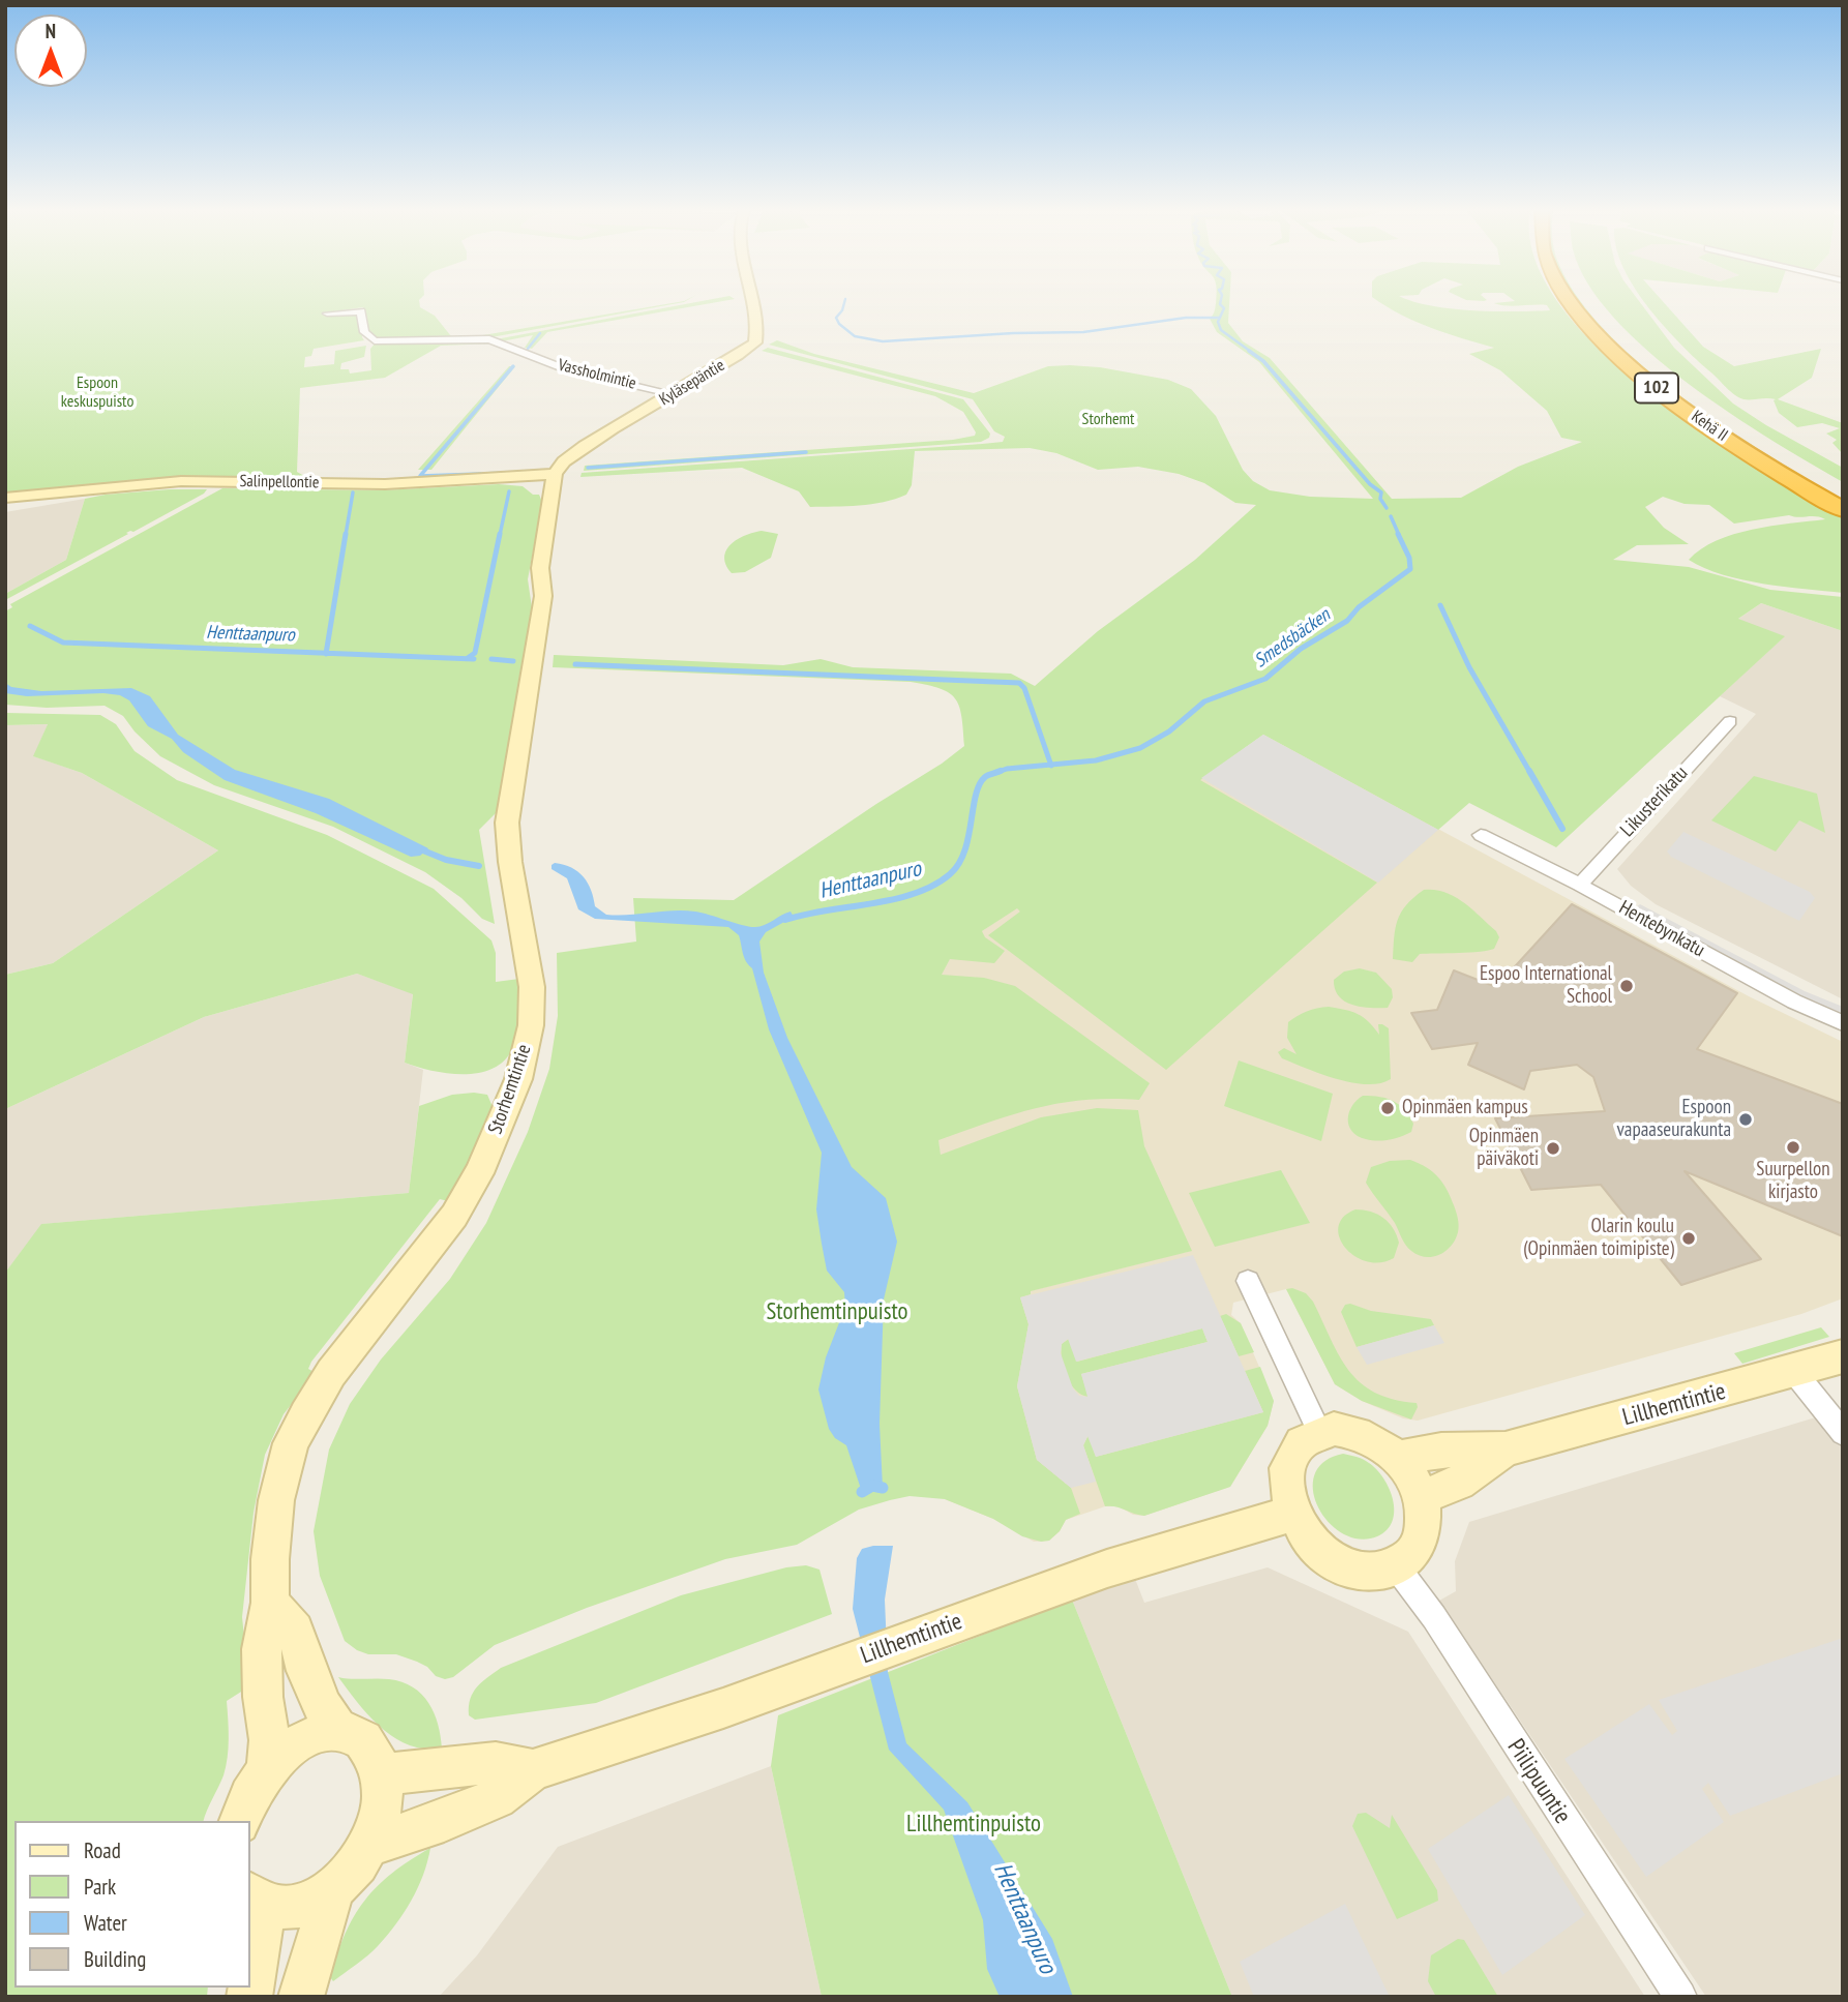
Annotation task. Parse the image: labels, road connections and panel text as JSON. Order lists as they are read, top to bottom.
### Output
{
  "streets": {
    "highway": ["102", "Kehä II"],
    "main road": [
      "Kyläsepäntie",
      "Salinpellontie",
      "Storhemtintie",
      "Lillhemtintie"
    ],
    "street": [
      "Vassholmintie",
      "Likusterikatu",
      "Hentebynkatu",
      "Piilipuuntie"
    ]
  },
  "crossings": [
    ["Vassholmintie", "Kyläsepäntie"],
    ["Kyläsepäntie", "Salinpellontie"],
    ["Kyläsepäntie", "Storhemtintie"],
    ["Salinpellontie", "Storhemtintie"],
    ["Likusterikatu", "Hentebynkatu"],
    ["Lillhemtintie", "Piilipuuntie"]
  ],
  "water": ["Henttaanpuro", "Smedsbäcken"],
  "parks": [
    "Espoon keskuspuisto",
    "Storhemt",
    "Storhemtinpuisto",
    "Lillhemtinpuisto"
  ],
  "places": [
    "Espoo International School",
    "Opinmäen kampus",
    "Espoon vapaaseurakunta",
    "Suurpellon kirjasto",
    "Opinmäen päiväkoti",
    "Olarin koulu (Opinmäen toimipiste)"
  ],
  "legend": [
    "Road",
    "Park",
    "Water",
    "Building"
  ],
  "north": "top"
}
